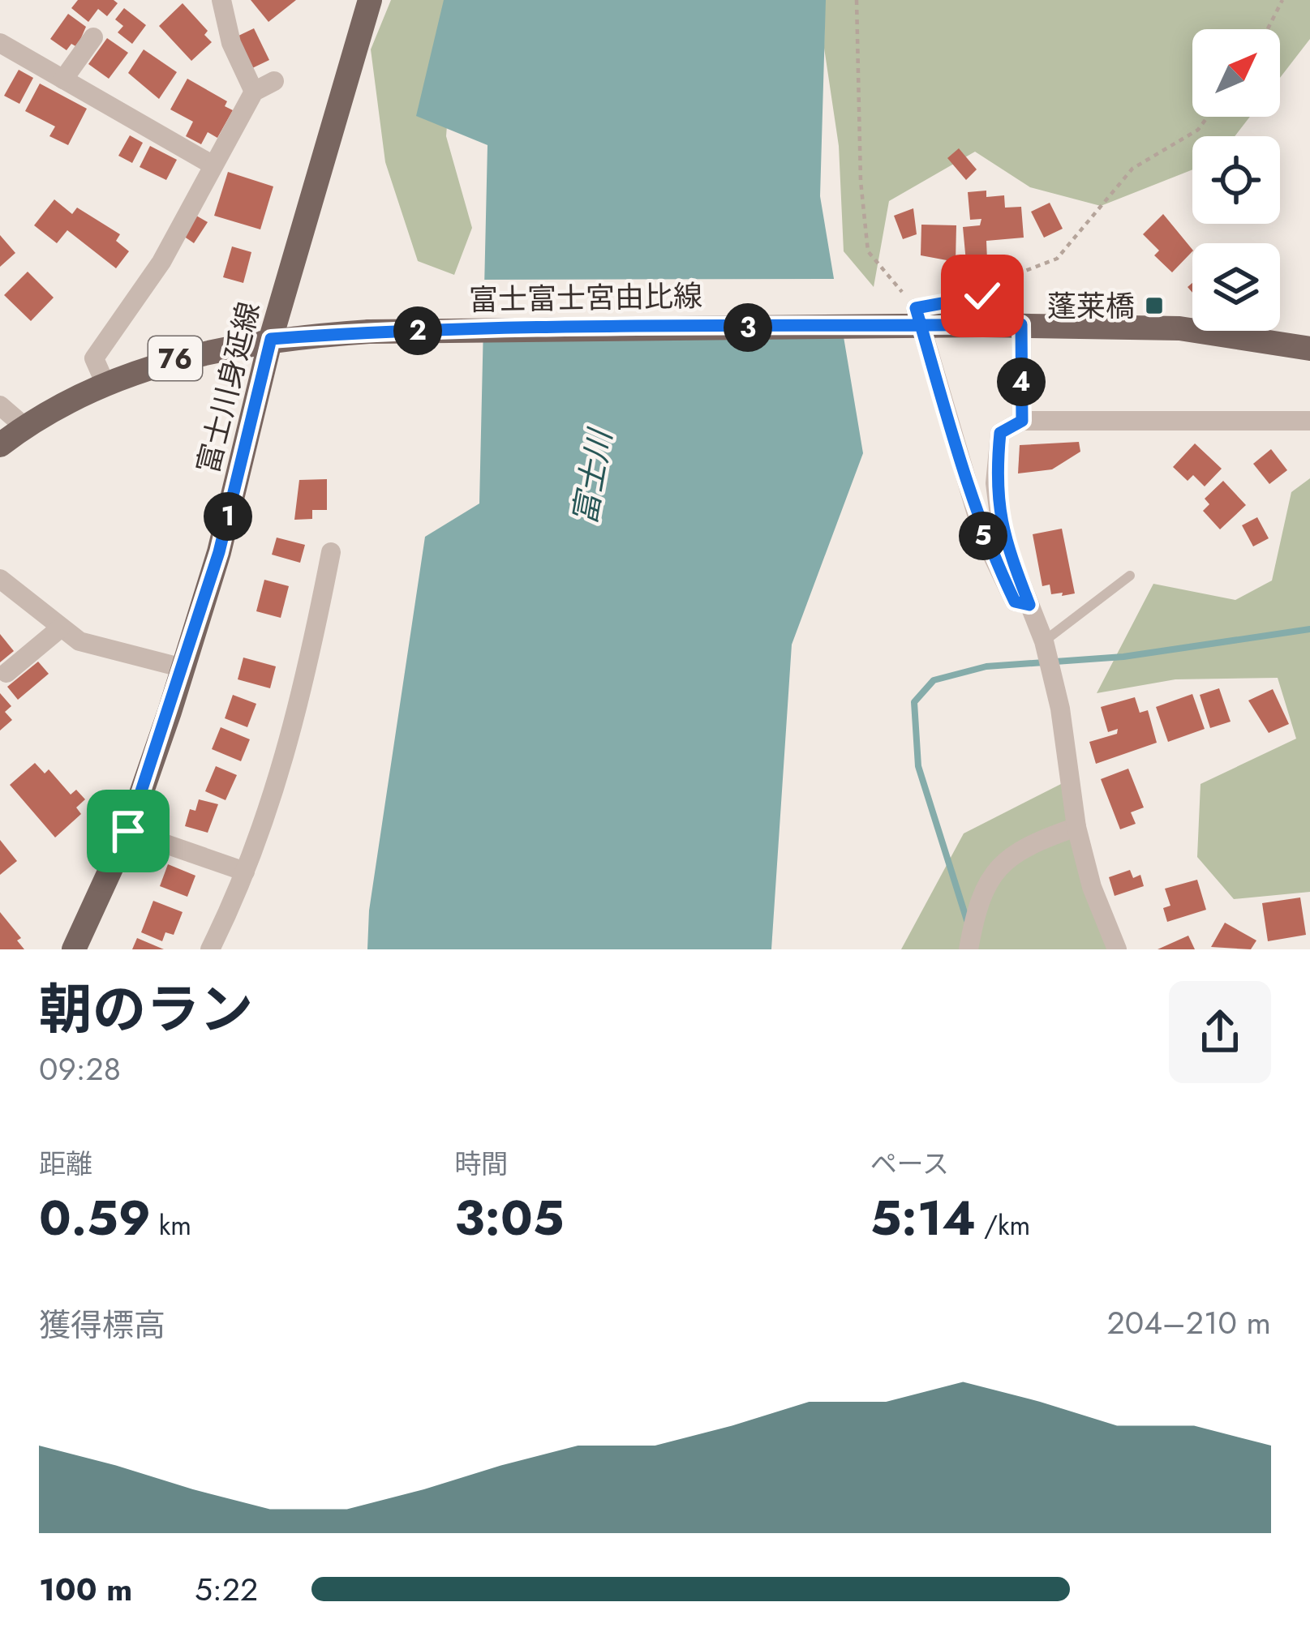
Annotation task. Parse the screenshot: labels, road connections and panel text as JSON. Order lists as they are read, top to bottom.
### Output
{
  "streets": {
    "main road": ["富士富士宮由比線", "76", "富士川身延線"]
  },
  "crossings": [
    ["富士富士宮由比線", "富士川身延線"]
  ],
  "water": ["富士川"],
  "places": {
    "transit": ["蓬莱橋"]
  },
  "north": "top right",
  "page": {
    "pins": [
      "3",
      "2",
      "4",
      "1",
      "5"
    ],
    "heading": ["朝のラン", "09:28"],
    "stats": [
      ["距離", "0.59 km"],
      ["時間", "3:05"],
      ["ペース", "5:14 /km"]
    ],
    "chart": ["獲得標高", "204–210 m"],
    "list": [
      {
        "name": "100 m",
        "note": "5:22"
      }
    ]
  }
}
